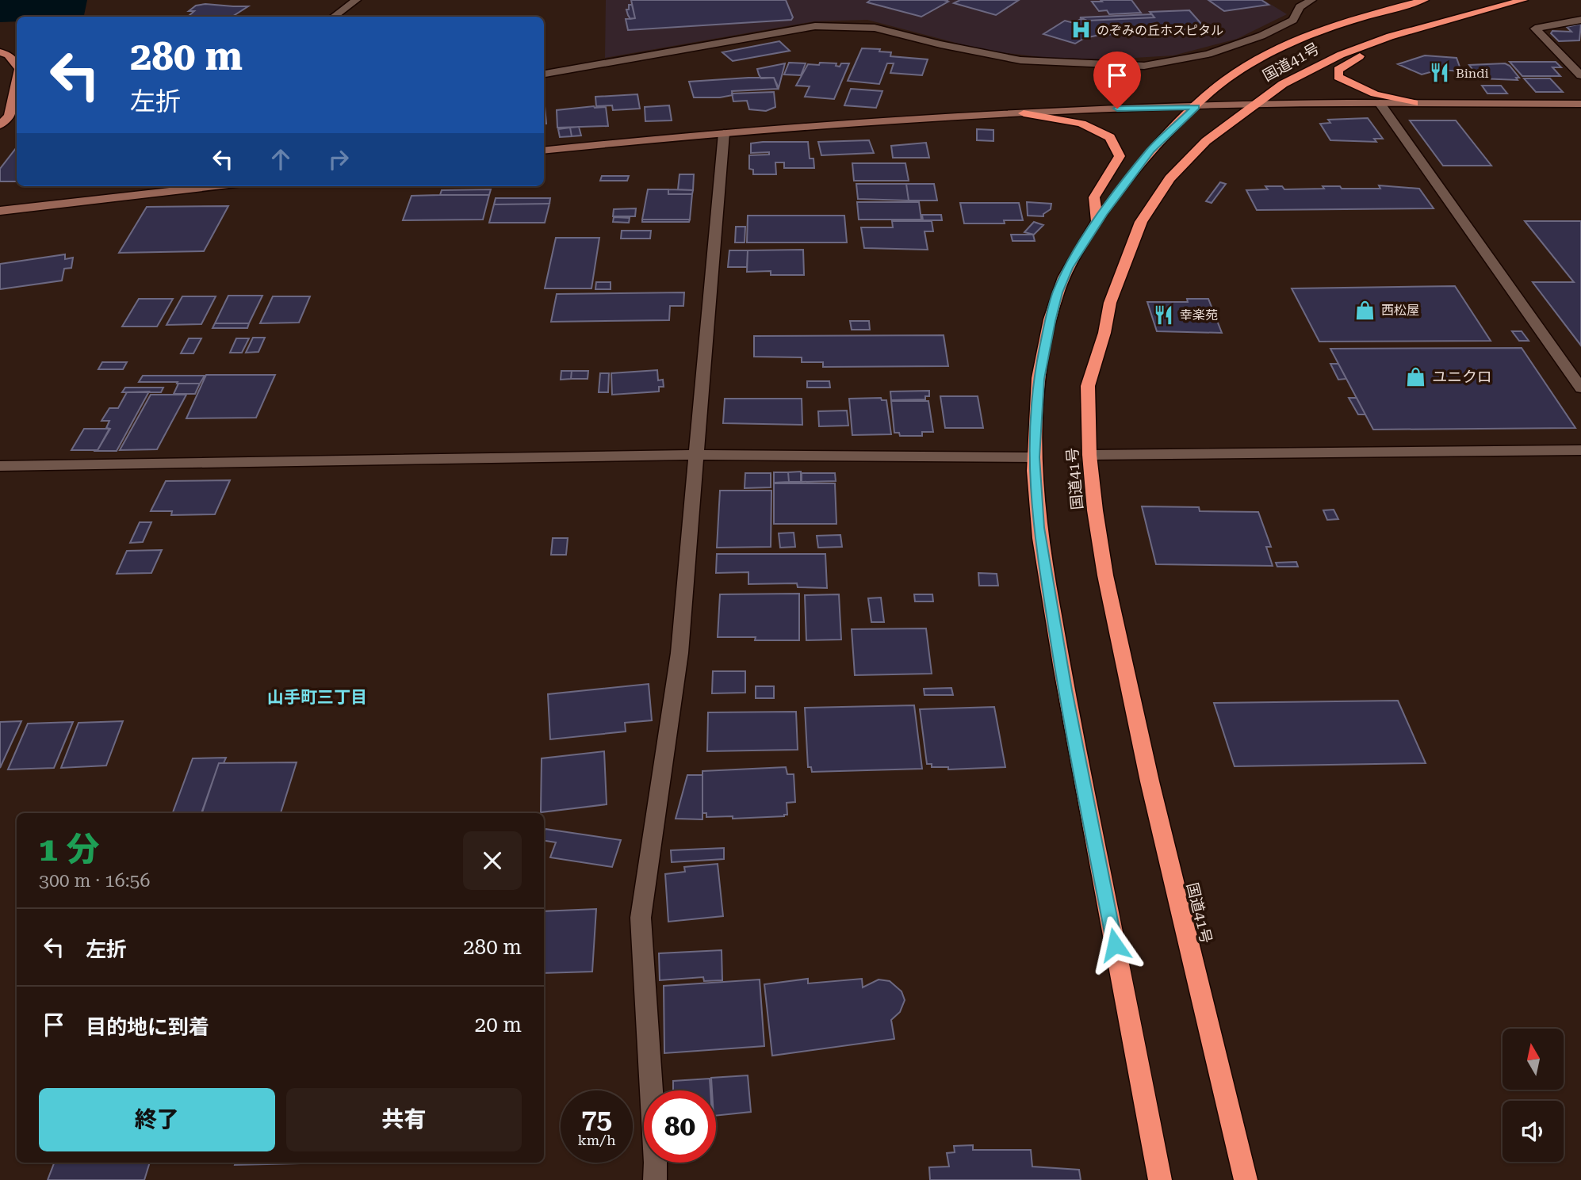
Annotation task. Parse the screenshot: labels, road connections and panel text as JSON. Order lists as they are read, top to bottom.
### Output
{
  "streets": {
    "highway": ["国道41号"]
  },
  "districts": ["山手町三丁目"],
  "places": {
    "hospital": ["のぞみの丘ホスピタル"],
    "restaurant": ["Bindi", "幸楽苑"],
    "shop": ["西松屋", "ユニクロ"]
  },
  "north": "top",
  "page": {
    "turn": ["280 m", "左折"],
    "heading": ["1 分", "300 m · 16:56"],
    "list": [
      {
        "name": "左折",
        "value": "280 m"
      },
      {
        "name": "目的地に到着",
        "value": "20 m"
      }
    ],
    "buttons": ["終了", "共有"],
    "speed": "75 km/h",
    "limit": "80"
  }
}
